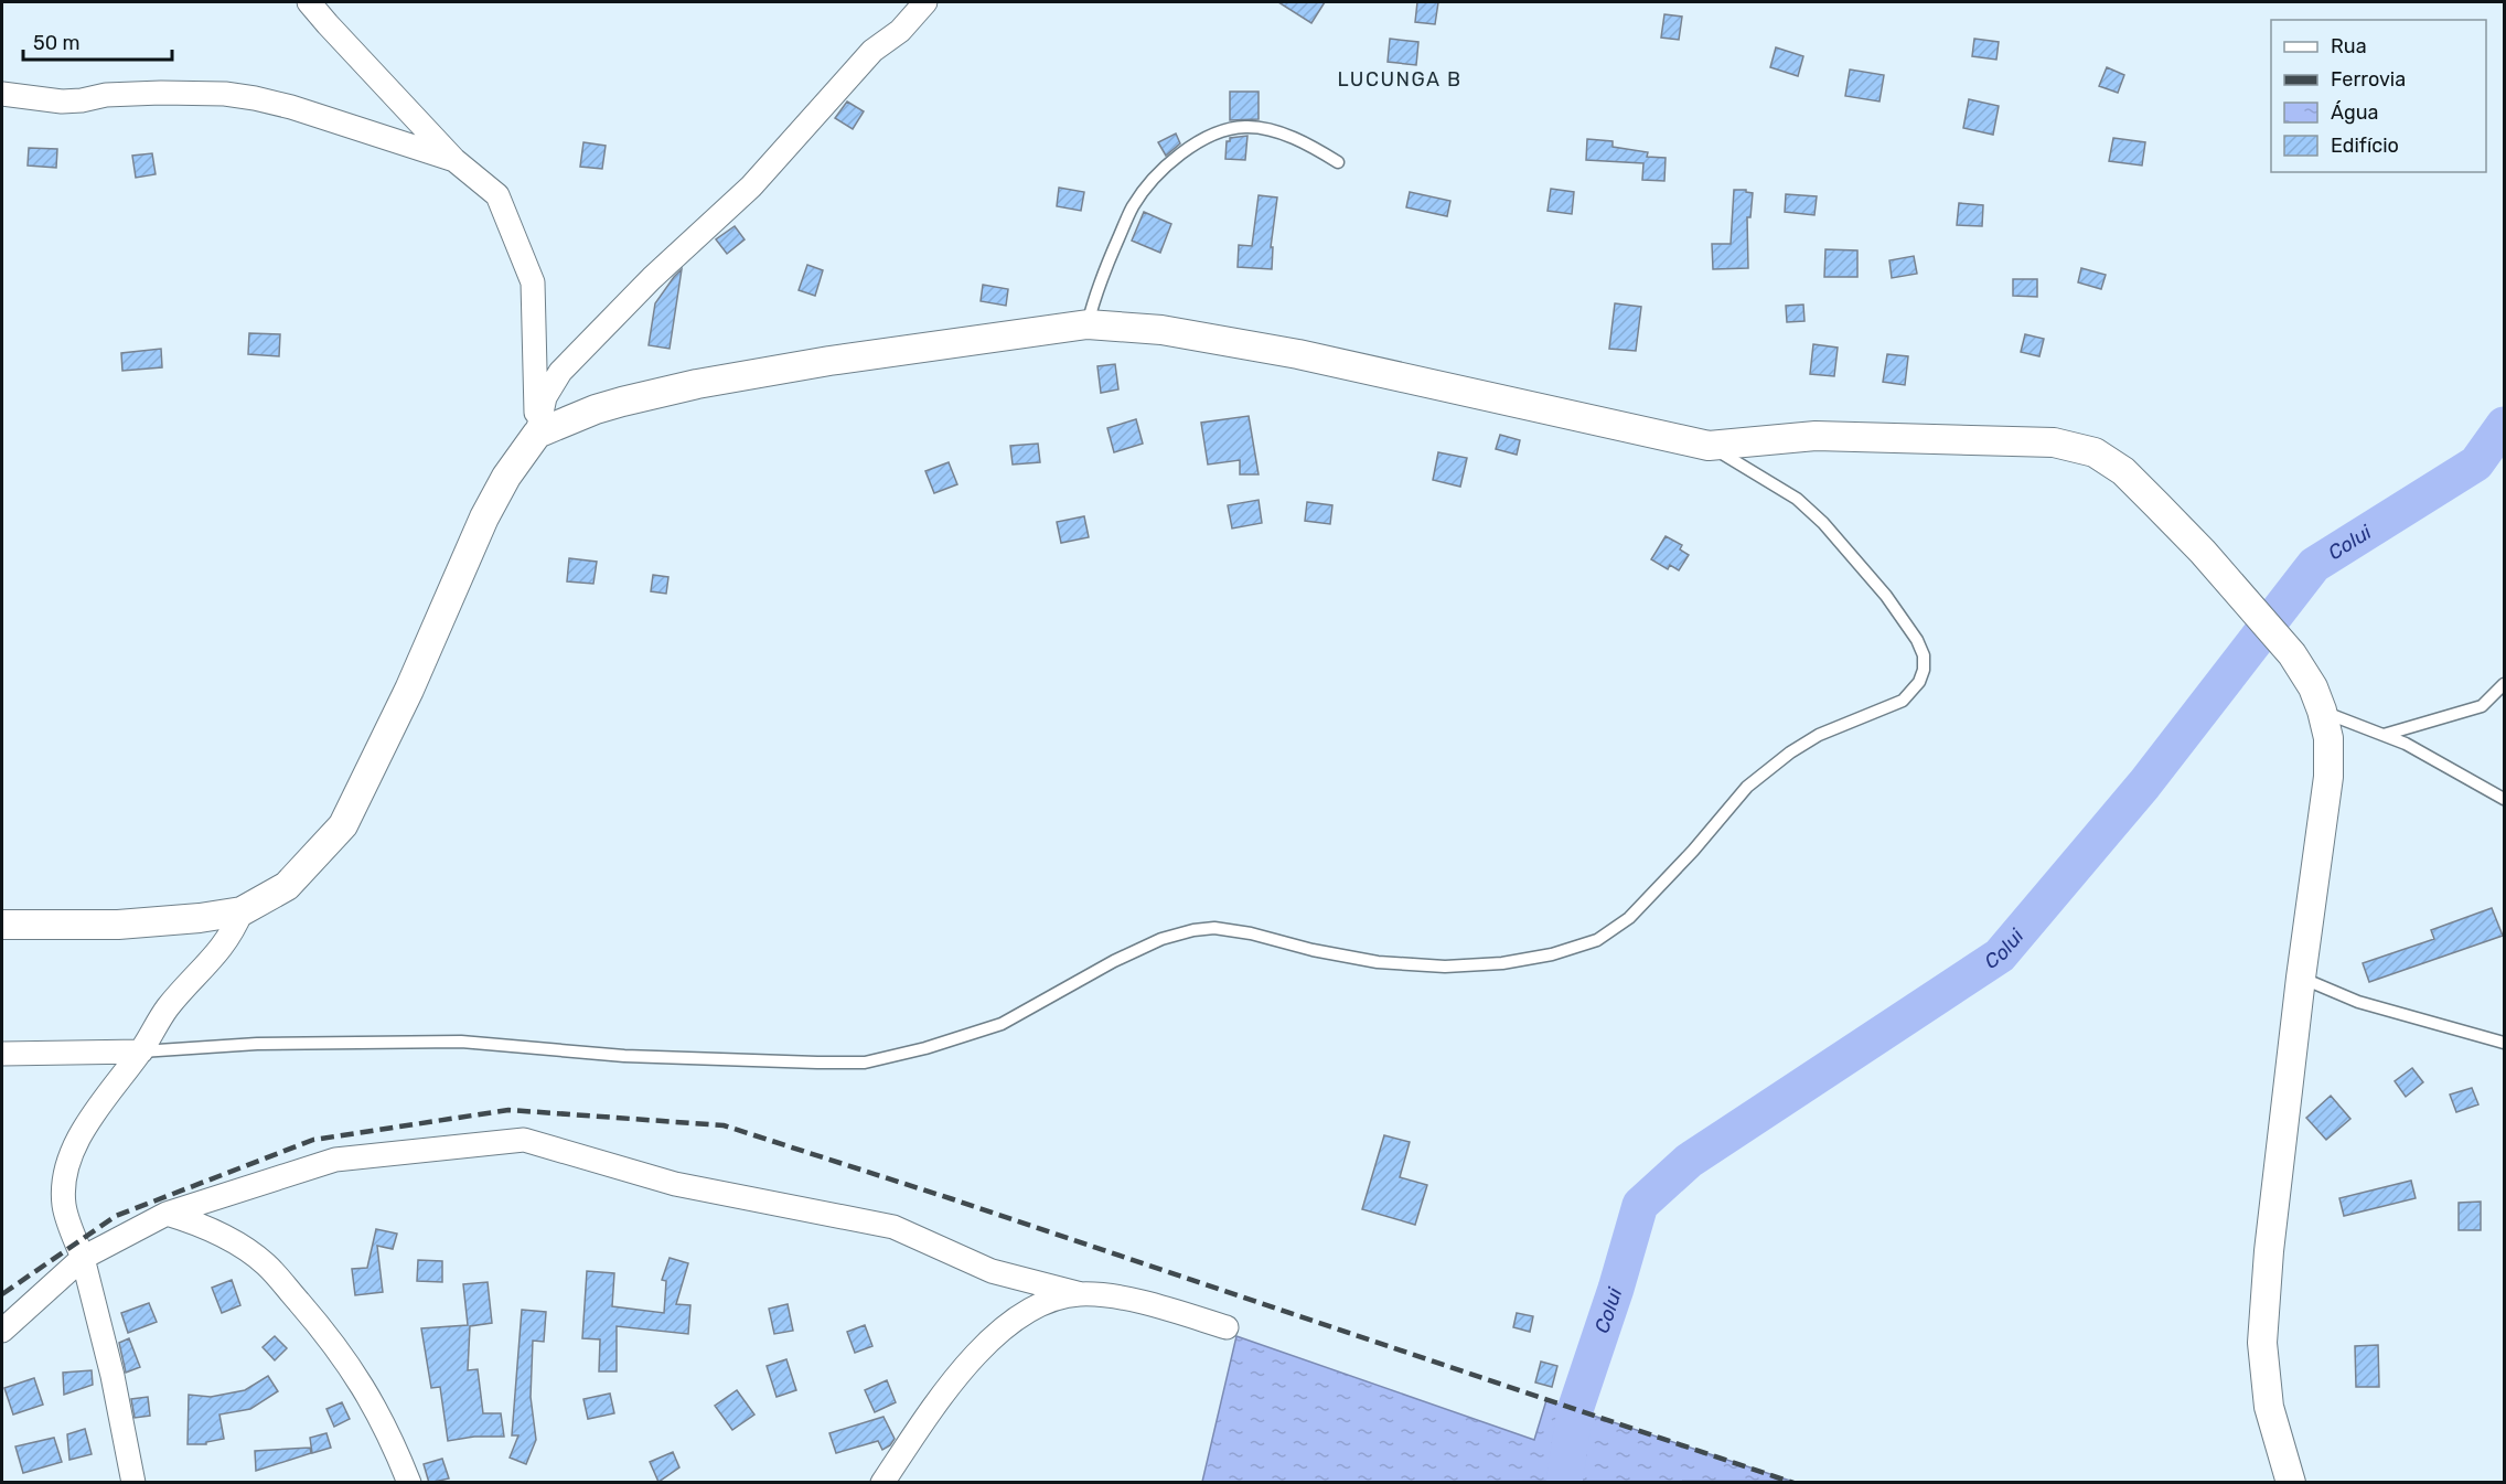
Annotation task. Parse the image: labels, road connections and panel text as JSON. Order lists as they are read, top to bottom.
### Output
{
  "districts": ["LUCUNGA B"],
  "water": ["Colui"],
  "legend": [
    "Rua",
    "Ferrovia",
    "Água",
    "Edifício"
  ],
  "scale_bar": "50 m"
}
